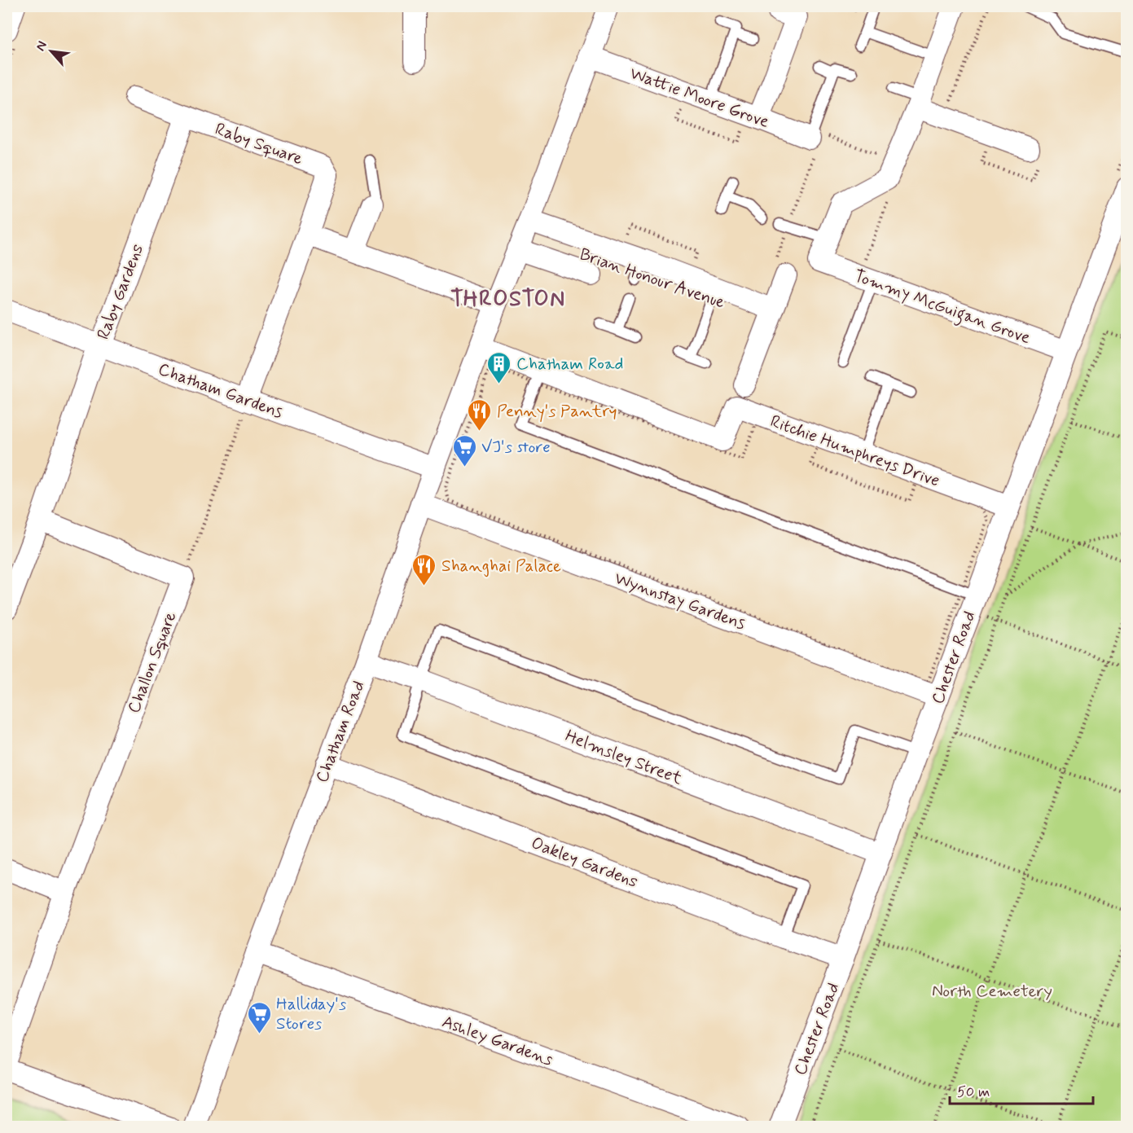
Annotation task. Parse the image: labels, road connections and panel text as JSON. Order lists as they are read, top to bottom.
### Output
{
  "streets": {
    "street": [
      "Wattie Moore Grove",
      "Raby Square",
      "Brian Honour Avenue",
      "Raby Gardens",
      "Tommy McGuigan Grove",
      "Chatham Gardens",
      "Ritchie Humphreys Drive",
      "Wynnstay Gardens",
      "Chester Road",
      "Challon Square",
      "Chatham Road",
      "Helmsley Street",
      "Oakley Gardens",
      "Ashley Gardens"
    ]
  },
  "crossings": [
    ["Wattie Moore Grove", "Chatham Road"],
    ["Raby Square", "Raby Gardens"],
    ["Raby Square", "Chatham Gardens"],
    ["Brian Honour Avenue", "Chatham Road"],
    ["Raby Gardens", "Chatham Gardens"],
    ["Tommy McGuigan Grove", "Chester Road"],
    ["Chatham Gardens", "Chatham Road"],
    ["Ritchie Humphreys Drive", "Chester Road"],
    ["Wynnstay Gardens", "Chester Road"],
    ["Wynnstay Gardens", "Chatham Road"],
    ["Chester Road", "Helmsley Street"],
    ["Chester Road", "Oakley Gardens"],
    ["Chatham Road", "Helmsley Street"],
    ["Chatham Road", "Oakley Gardens"],
    ["Chatham Road", "Ashley Gardens"]
  ],
  "districts": ["THROSTON"],
  "parks": ["North Cemetery"],
  "places": {
    "building": ["Chatham Road"],
    "restaurant": ["Penny's Pantry", "Shanghai Palace"],
    "supermarket": ["VJ's store", "Halliday's Stores"]
  },
  "scale_bar": "50 m",
  "north": "top left"
}
